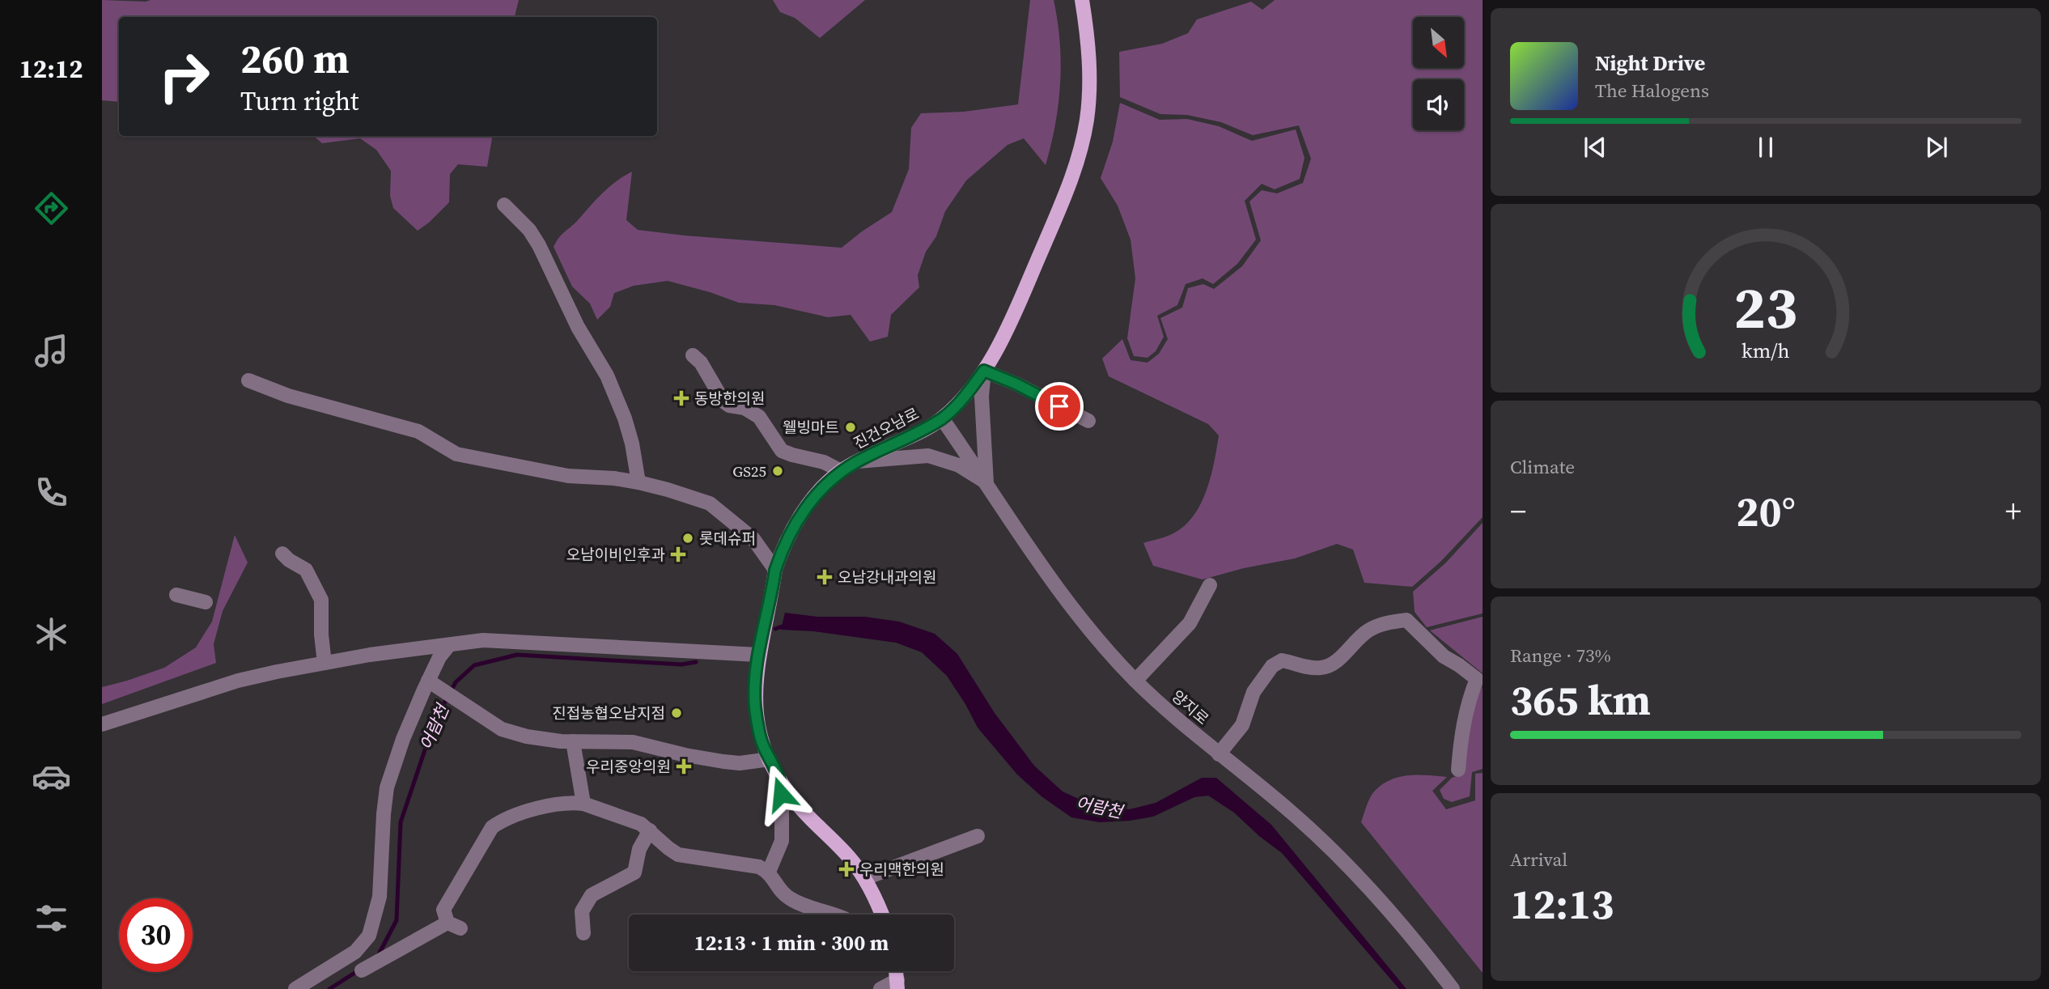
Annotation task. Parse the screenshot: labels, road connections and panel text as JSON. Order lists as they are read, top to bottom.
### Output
{
  "streets": {
    "main road": ["진건오남로"],
    "street": ["양지로"]
  },
  "crossings": [
    ["진건오남로", "양지로"]
  ],
  "water": ["어람천"],
  "places": {
    "health": [
      "동방한의원",
      "오남이비인후과",
      "오남강내과의원",
      "우리중앙의원",
      "우리맥한의원"
    ],
    "other": [
      "웰빙마트",
      "GS25",
      "롯데슈퍼",
      "진접농협오남지점"
    ]
  },
  "north": "bottom right",
  "page": {
    "tabs": "12:12",
    "turn": ["260 m", "Turn right"],
    "song": ["Night Drive", "The Halogens"],
    "tile": [
      "Climate",
      ["Range · 73%", "365 km"],
      ["Arrival", "12:13"]
    ],
    "heat": ["−", "20°", "+"],
    "limit": "30",
    "trip": "12:13 · 1 min · 300 m",
    "gauge": ["23", "km/h"]
  }
}
